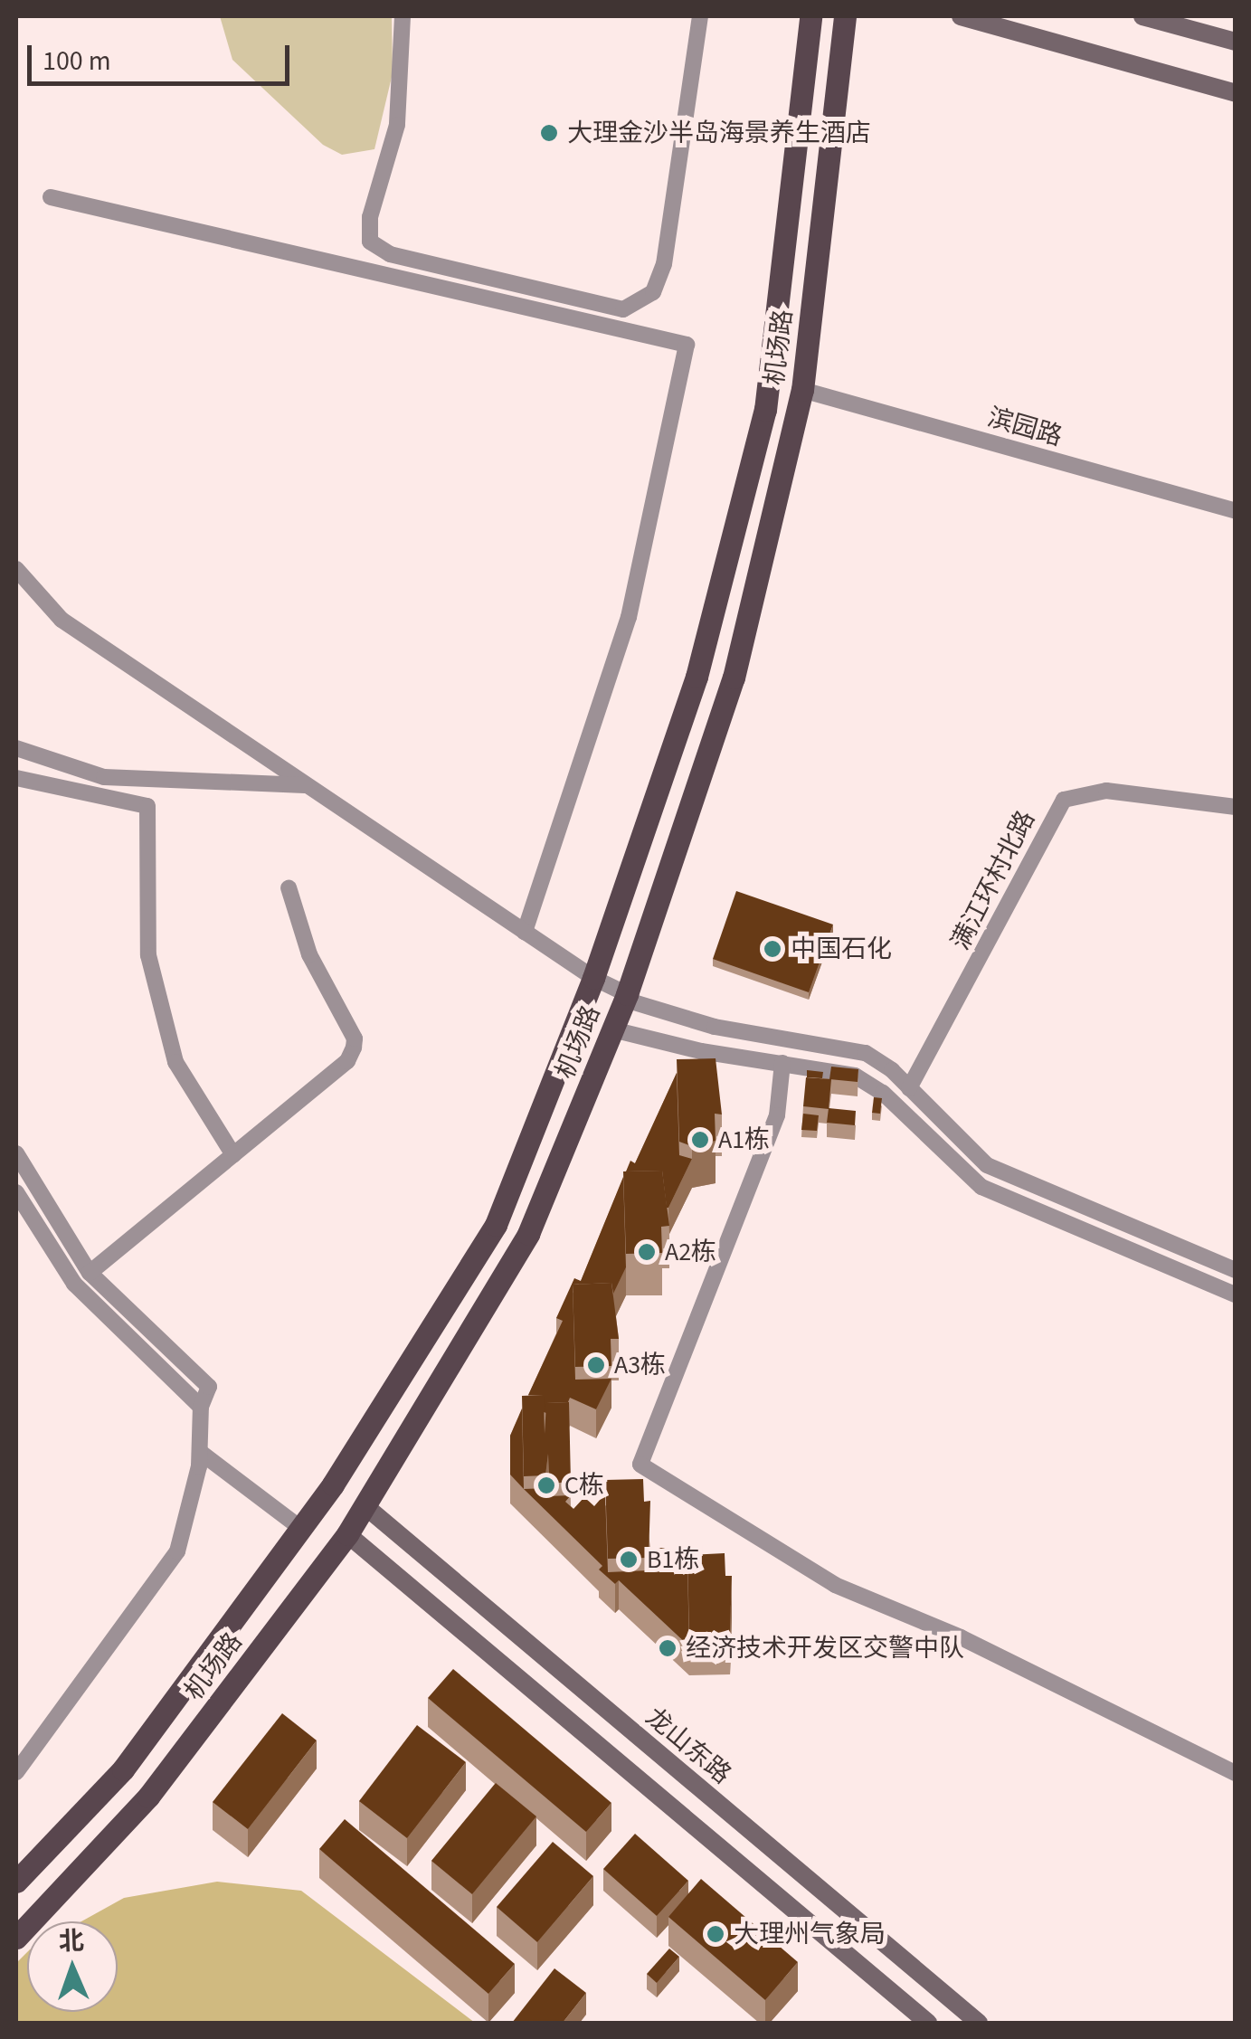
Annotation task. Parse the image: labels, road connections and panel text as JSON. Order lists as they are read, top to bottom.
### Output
{
  "streets": {
    "main road": ["机场路", "龙山东路"],
    "street": ["滨园路", "满江环村北路"]
  },
  "crossings": [
    ["机场路", "滨园路"],
    ["机场路", "龙山东路"]
  ],
  "places": [
    "大理金沙半岛海景养生酒店",
    "中国石化",
    "A1栋",
    "A2栋",
    "A3栋",
    "C栋",
    "B1栋",
    "经济技术开发区交警中队",
    "大理州气象局"
  ],
  "scale_bar": "100 m",
  "north": "top"
}
